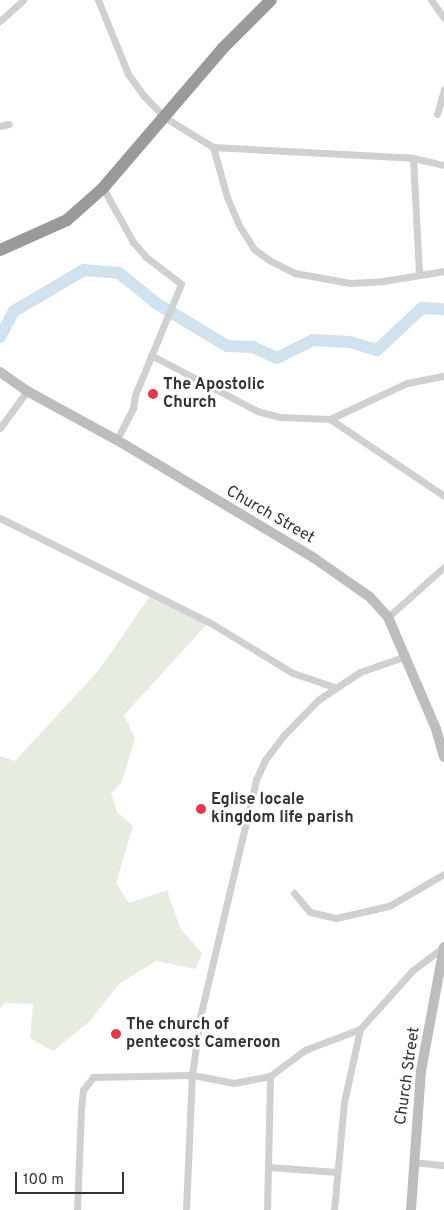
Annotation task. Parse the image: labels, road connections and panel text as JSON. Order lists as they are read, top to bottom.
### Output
{
  "streets": {
    "main road": ["Church Street"]
  },
  "places": ["The Apostolic Church", "Eglise locale kingdom life parish", "The church of pentecost Cameroon"],
  "scale_bar": "100 m"
}
